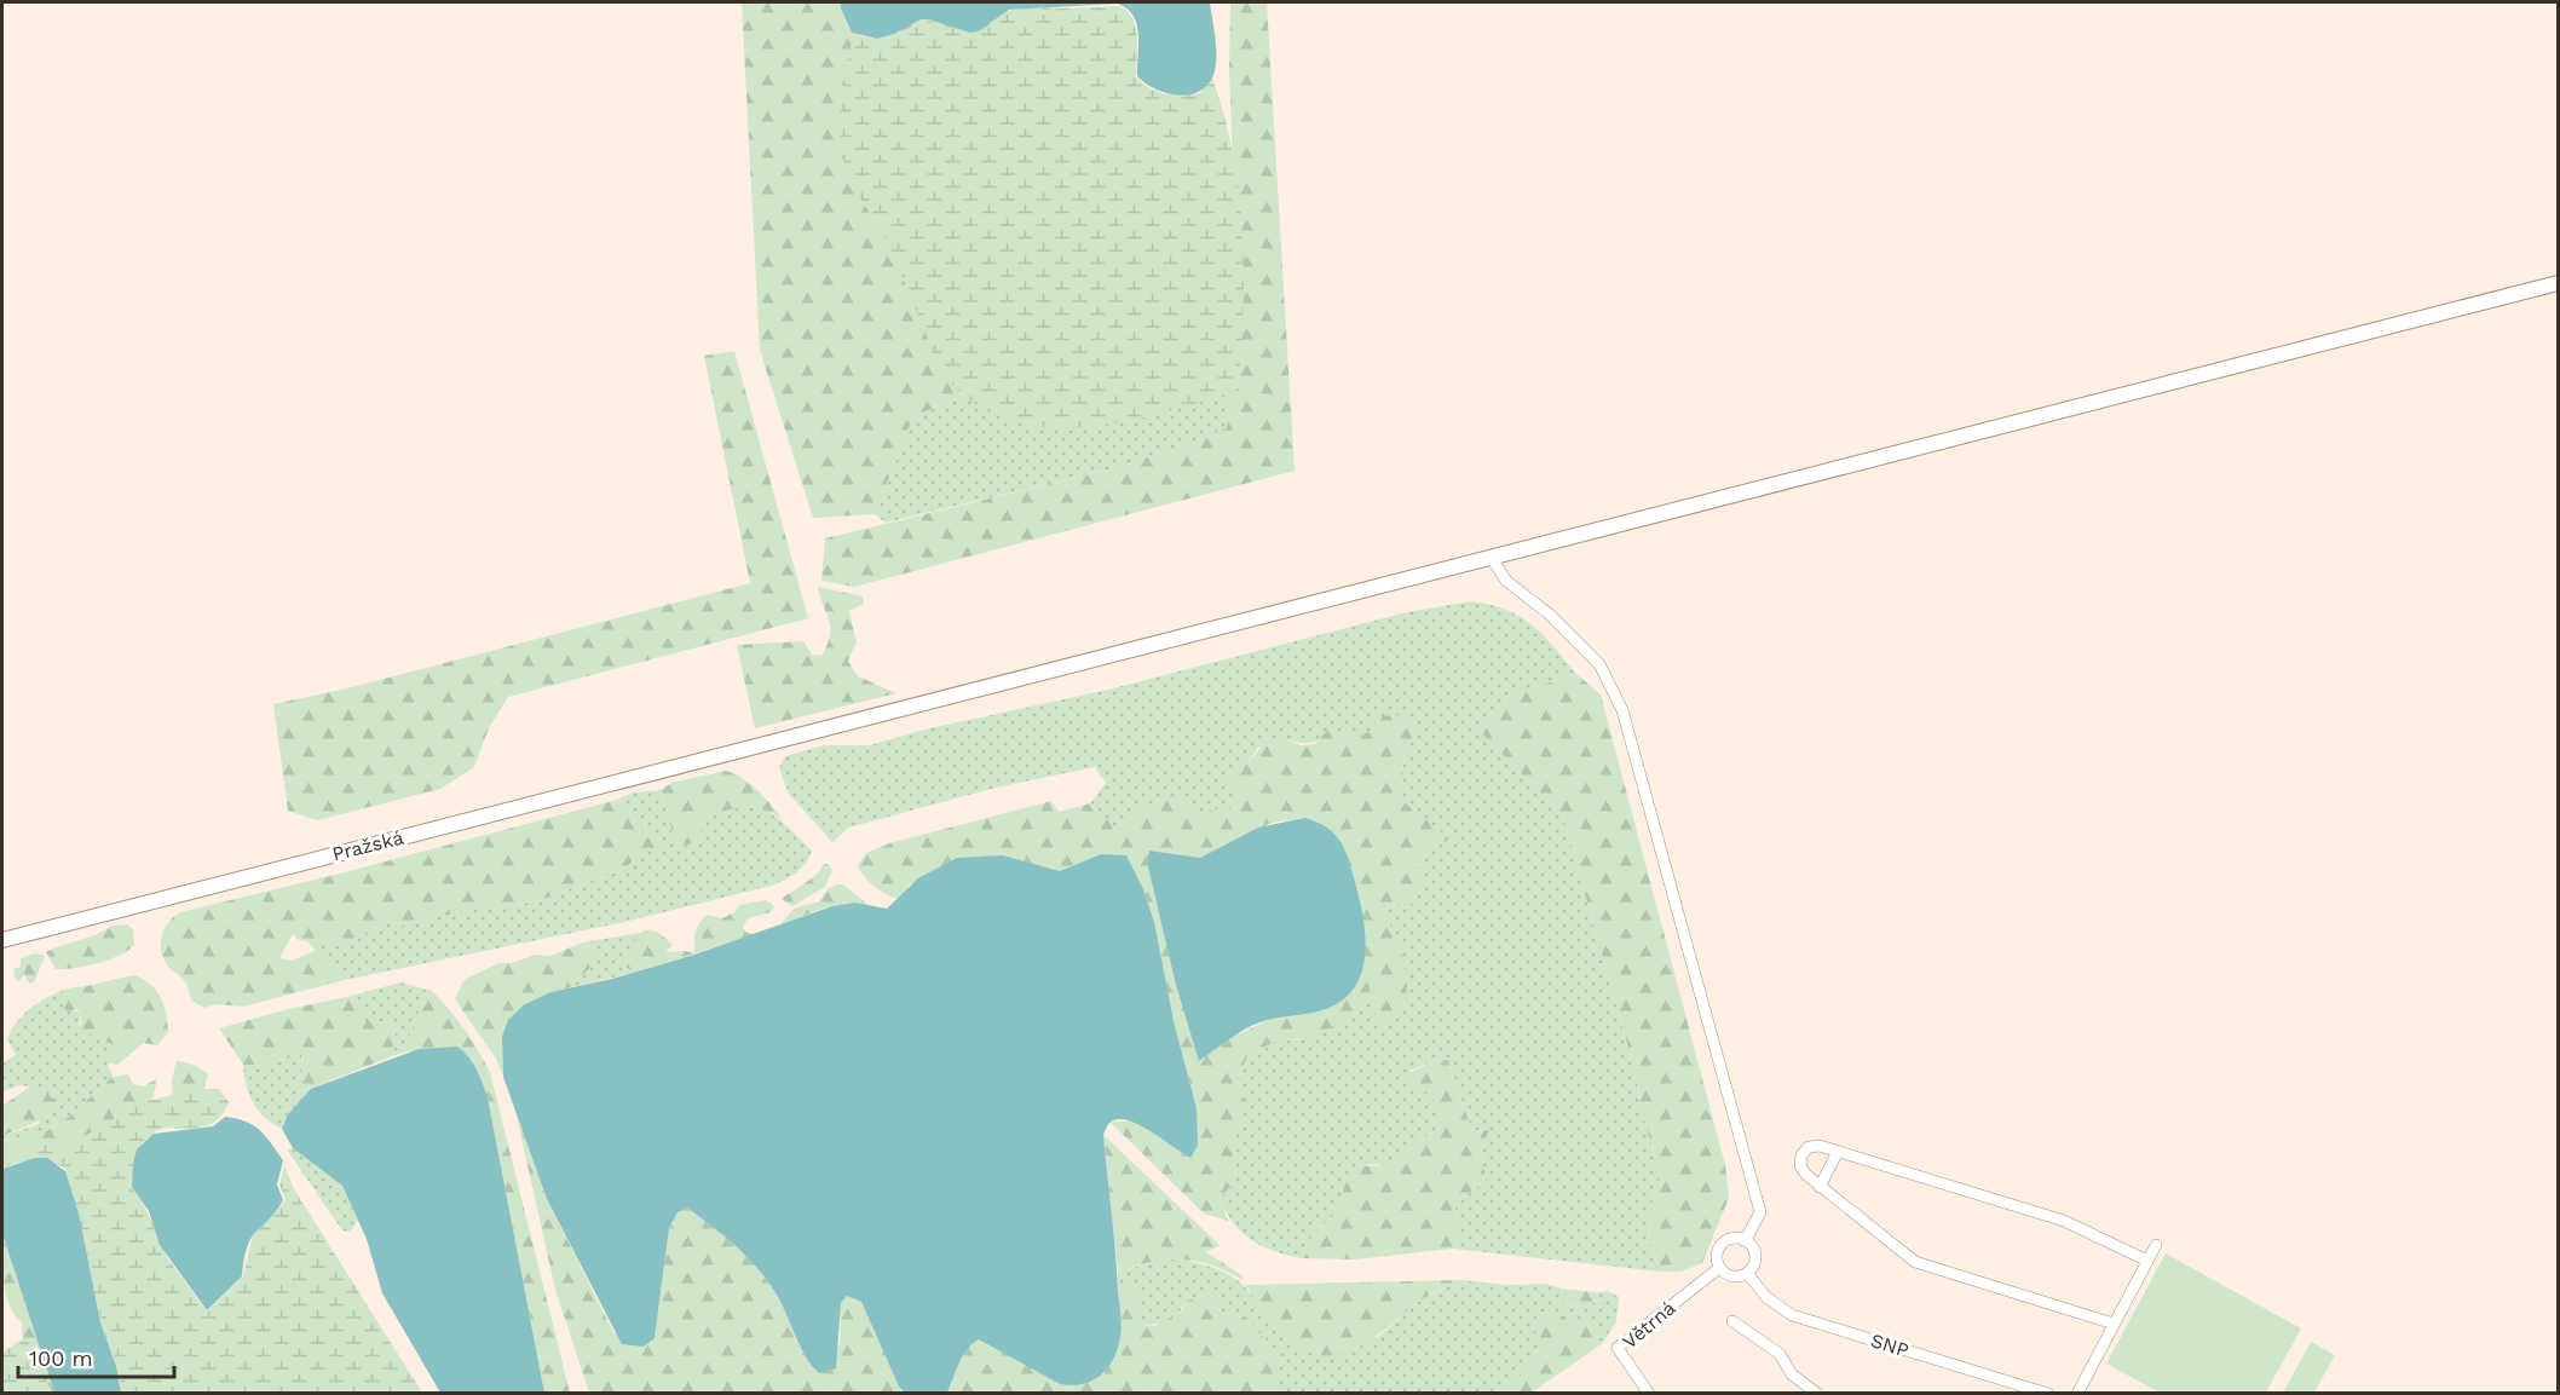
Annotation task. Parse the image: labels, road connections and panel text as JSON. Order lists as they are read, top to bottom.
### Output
{
  "streets": {
    "main road": ["Pražská"],
    "street": ["Větrná", "SNP"]
  },
  "crossings": [
    ["Větrná", "SNP"]
  ],
  "scale_bar": "100 m"
}
